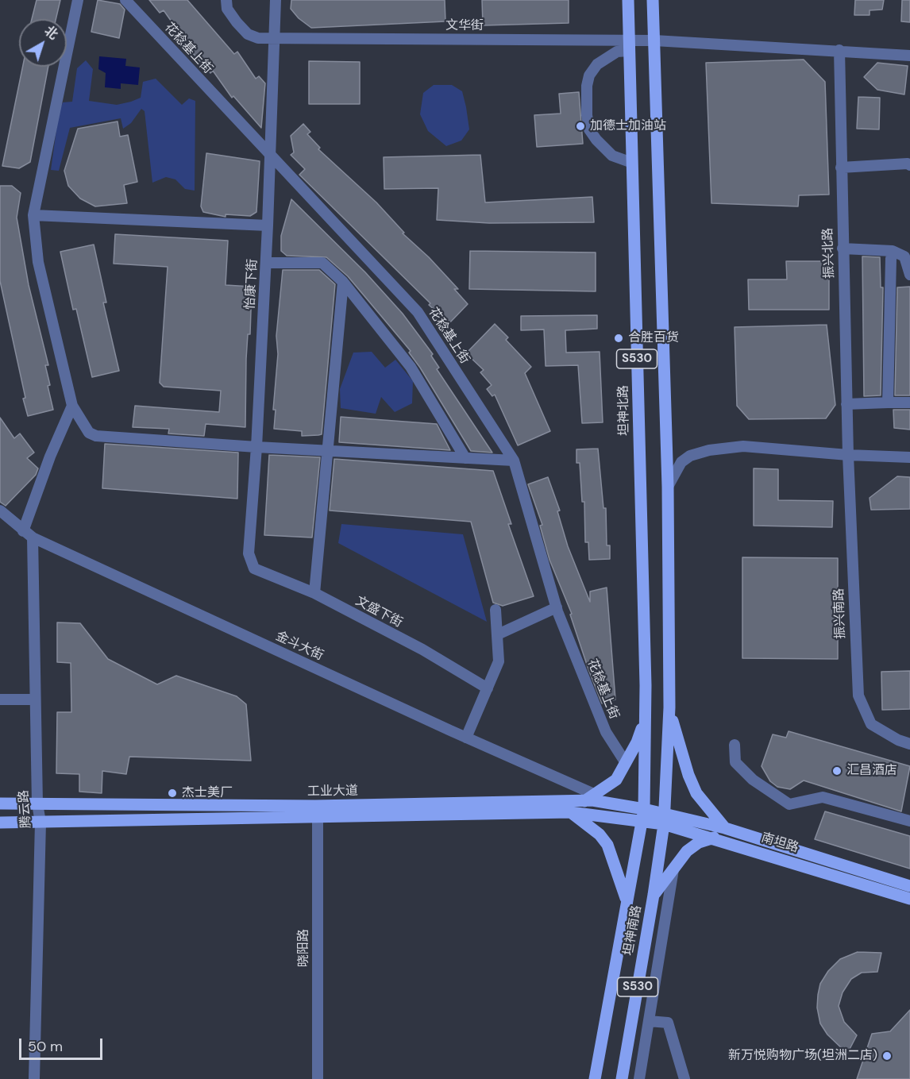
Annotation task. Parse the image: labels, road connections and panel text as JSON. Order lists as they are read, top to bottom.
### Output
{
  "streets": {
    "main road": [
      "S530",
      "坦神北路",
      "工业大道",
      "南坦路",
      "坦神南路"
    ],
    "street": [
      "文华街",
      "花稔基上街",
      "振兴北路",
      "怡康下街",
      "文盛下街",
      "振兴南路",
      "金斗大街",
      "腾云路",
      "晓阳路"
    ]
  },
  "crossings": [
    ["文华街", "振兴北路"],
    ["文华街", "怡康下街"],
    ["文华街", "S530"],
    ["文华街", "坦神北路"],
    ["花稔基上街", "怡康下街"],
    ["振兴北路", "振兴南路"],
    ["怡康下街", "文盛下街"],
    ["S530", "南坦路"],
    ["S530", "坦神南路"],
    ["坦神北路", "工业大道"],
    ["坦神北路", "南坦路"],
    ["坦神北路", "坦神南路"],
    ["金斗大街", "工业大道"],
    ["金斗大街", "腾云路"],
    ["工业大道", "腾云路"],
    ["工业大道", "南坦路"],
    ["工业大道", "坦神南路"],
    ["工业大道", "晓阳路"],
    ["南坦路", "坦神南路"]
  ],
  "places": [
    "加德士加油站",
    "合胜百货",
    "汇昌酒店",
    "杰士美厂",
    "新万悦购物广场(坦洲二店)"
  ],
  "scale_bar": "50 m",
  "north": "top right"
}
